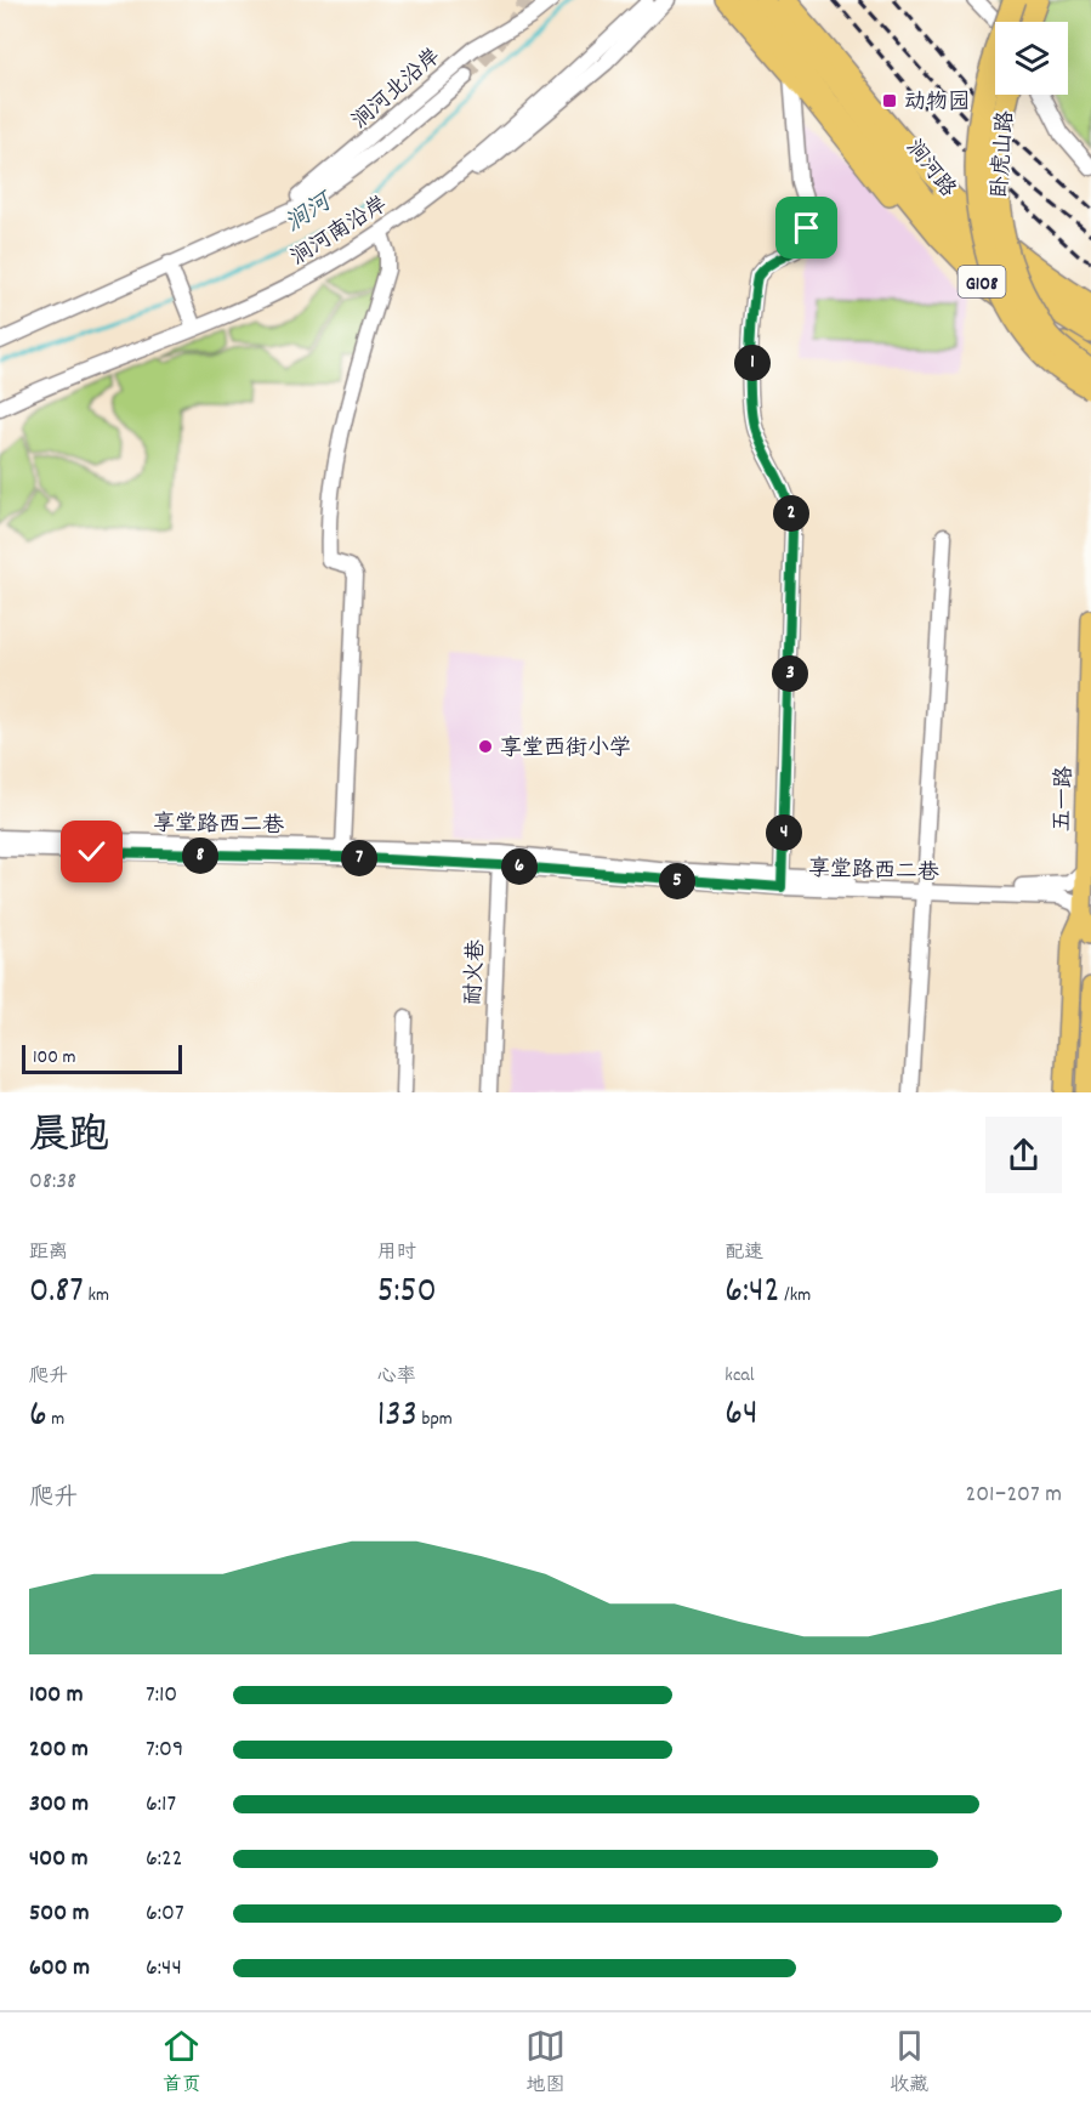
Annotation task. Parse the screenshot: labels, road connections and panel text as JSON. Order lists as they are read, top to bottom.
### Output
{
  "streets": {
    "highway": ["卧虎山路"],
    "main road": ["涧河路", "G108", "五一路"],
    "street": [
      "涧河北沿岸",
      "涧河南沿岸",
      "享堂路西二巷",
      "耐火巷"
    ]
  },
  "crossings": [
    ["五一路", "享堂路西二巷"],
    ["享堂路西二巷", "耐火巷"]
  ],
  "water": ["涧河"],
  "places": {
    "transit": ["动物园"],
    "other": ["享堂西街小学"]
  },
  "scale_bar": "100 m",
  "page": {
    "pins": [
      "1",
      "2",
      "3",
      "4",
      "8",
      "7",
      "6",
      "5"
    ],
    "scale": "100 m",
    "heading": ["晨跑", "08:38"],
    "stats": [
      ["距离", "0.87 km"],
      ["用时", "5:50"],
      ["配速", "6:42 /km"],
      ["爬升", "6 m"],
      ["心率", "133 bpm"],
      ["kcal", "64"]
    ],
    "chart": ["爬升", "201–207 m"],
    "list": [
      {
        "name": "100 m",
        "note": "7:10"
      },
      {
        "name": "200 m",
        "note": "7:09"
      },
      {
        "name": "300 m",
        "note": "6:17"
      },
      {
        "name": "400 m",
        "note": "6:22"
      },
      {
        "name": "500 m",
        "note": "6:07"
      },
      {
        "name": "600 m",
        "note": "6:44"
      }
    ],
    "tabs": ["首页", "地图", "收藏"]
  }
}
